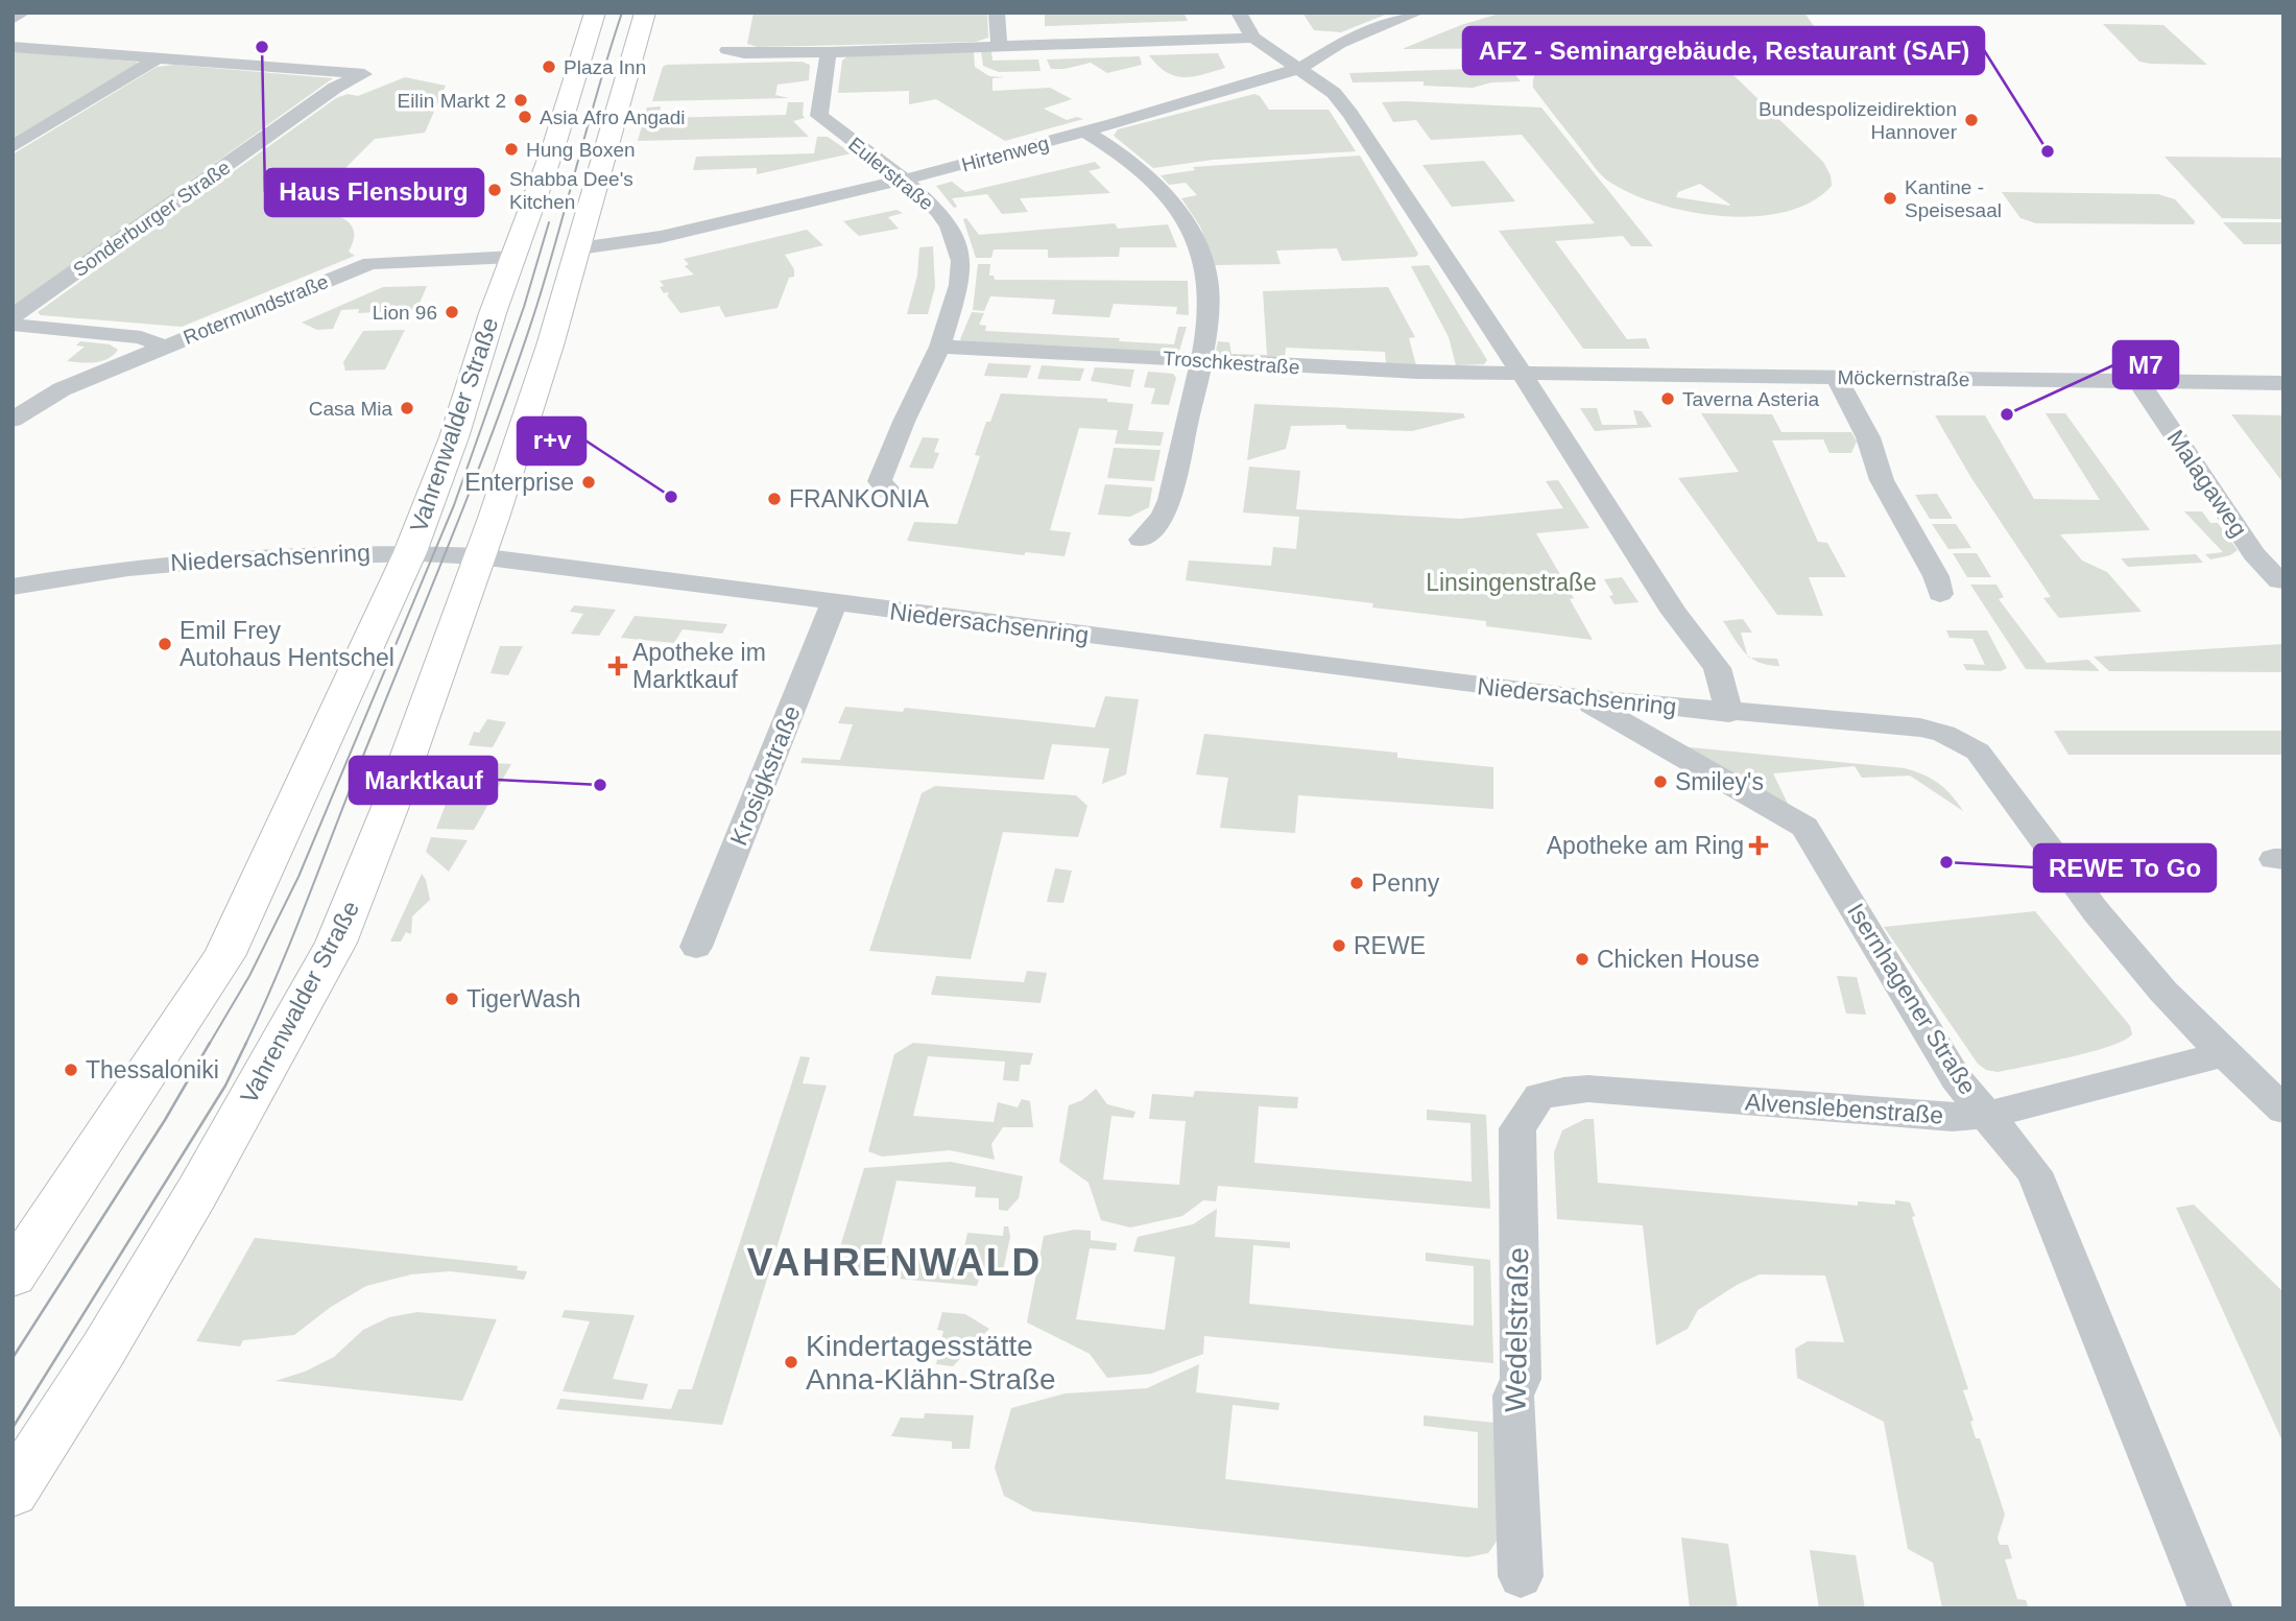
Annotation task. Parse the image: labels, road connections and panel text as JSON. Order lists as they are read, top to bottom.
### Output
{
  "streets": {
    "main road": ["Vahrenwalder Straße"],
    "street": [
      "Hirtenweg",
      "Eulerstraße",
      "Sonderburger Straße",
      "Rotermundstraße",
      "Troschkestraße",
      "Möckernstraße",
      "Malagaweg",
      "Niedersachsenring",
      "Krosigkstraße",
      "Isernhagener Straße",
      "Alvenslebenstraße",
      "Wedelstraße"
    ]
  },
  "crossings": [
    ["Hirtenweg", "Eulerstraße"],
    ["Hirtenweg", "Vahrenwalder Straße"],
    ["Eulerstraße", "Troschkestraße"],
    ["Rotermundstraße", "Vahrenwalder Straße"],
    ["Troschkestraße", "Möckernstraße"],
    ["Möckernstraße", "Malagaweg"],
    ["Vahrenwalder Straße", "Niedersachsenring"],
    ["Niedersachsenring", "Krosigkstraße"],
    ["Niedersachsenring", "Isernhagener Straße"],
    ["Niedersachsenring", "Alvenslebenstraße"],
    ["Isernhagener Straße", "Alvenslebenstraße"],
    ["Alvenslebenstraße", "Wedelstraße"]
  ],
  "districts": ["VAHRENWALD"],
  "parks": ["Linsingenstraße"],
  "places": {
    "other": [
      "Haus Flensburg",
      "Plaza Inn",
      "Eilin Markt 2",
      "Asia Afro Angadi",
      "Bundespolizeidirektion Hannover",
      "Hung Boxen",
      "AFZ - Seminargebäude, Restaurant (SAF)",
      "Shabba Dee's Kitchen",
      "Kantine - Speisesaal",
      "Lion 96",
      "Taverna Asteria",
      "Casa Mia",
      "M7",
      "Enterprise",
      "r+v",
      "FRANKONIA",
      "Emil Frey Autohaus Hentschel",
      "Smiley's",
      "Marktkauf",
      "REWE To Go",
      "Penny",
      "REWE",
      "Chicken House",
      "TigerWash",
      "Thessaloniki",
      "Kindertagesstätte Anna-Klähn-Straße"
    ],
    "health": ["Apotheke im Marktkauf", "Apotheke am Ring"]
  }
}
